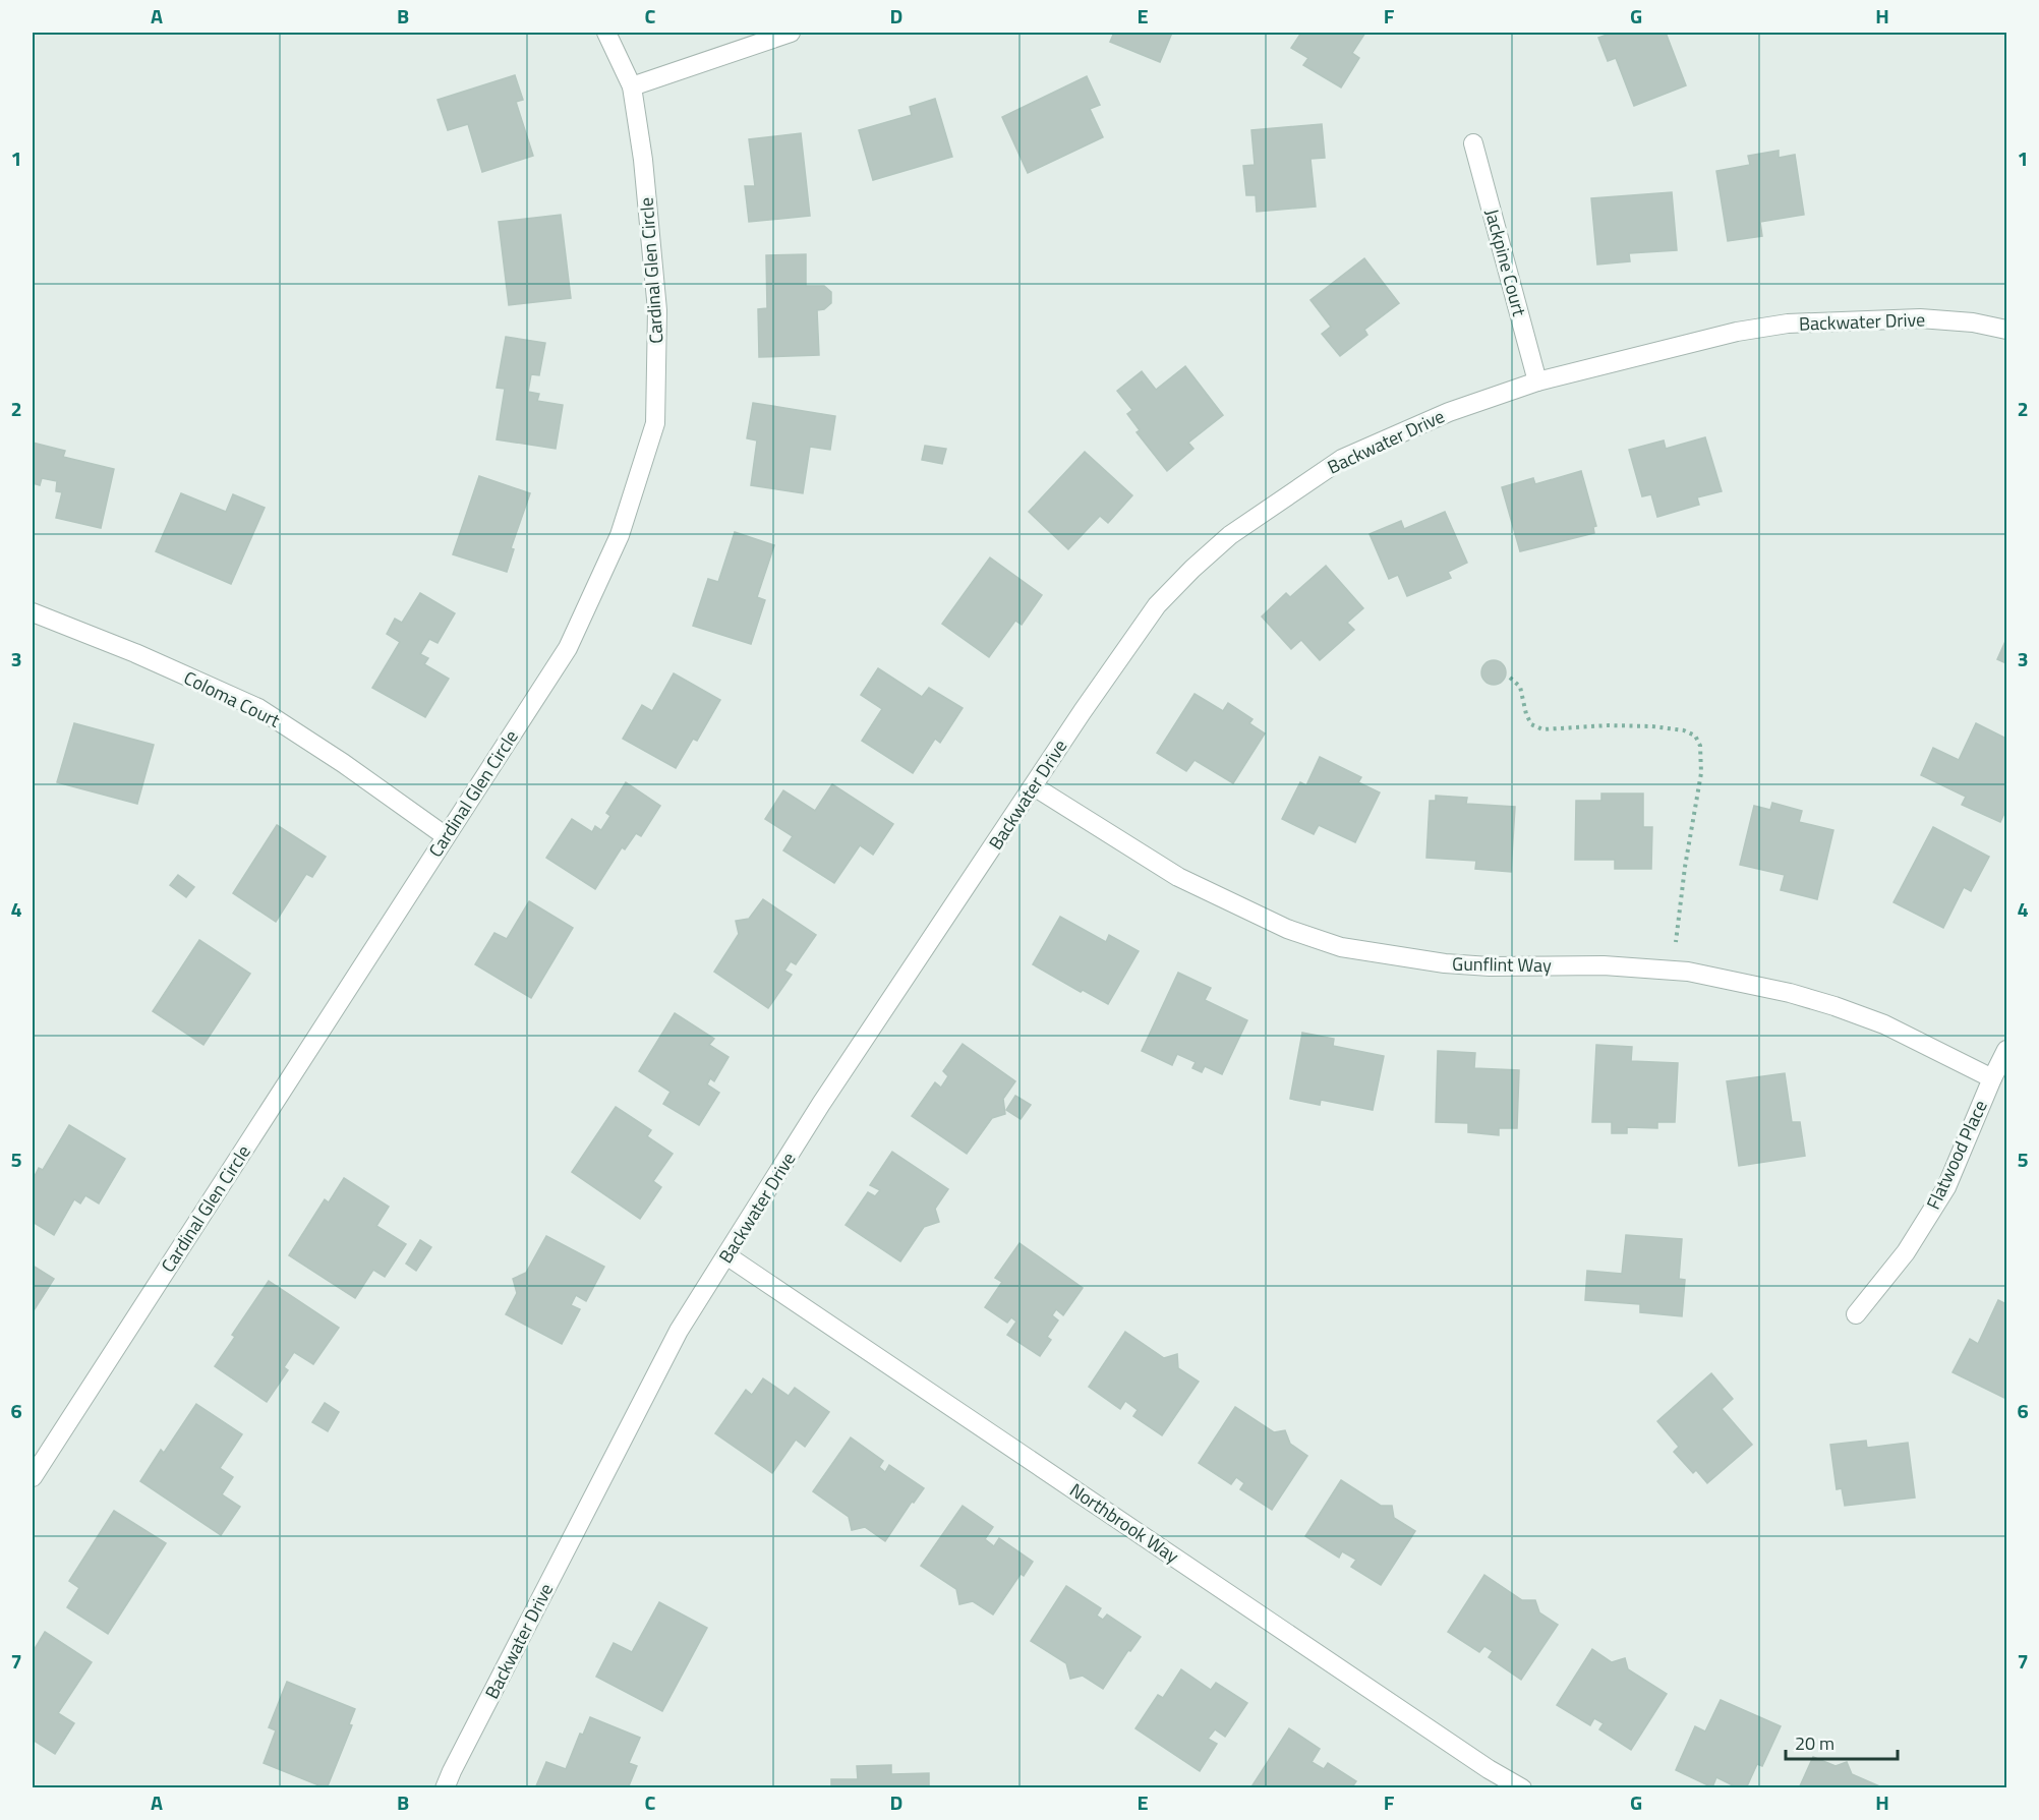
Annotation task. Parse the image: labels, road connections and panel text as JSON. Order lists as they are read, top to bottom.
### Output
{
  "streets": {
    "street": [
      "Jackpine Court",
      "Cardinal Glen Circle",
      "Backwater Drive",
      "Coloma Court",
      "Gunflint Way",
      "Flatwood Place",
      "Northbrook Way"
    ]
  },
  "crossings": [
    ["Jackpine Court", "Backwater Drive"],
    ["Cardinal Glen Circle", "Coloma Court"],
    ["Backwater Drive", "Gunflint Way"],
    ["Backwater Drive", "Northbrook Way"],
    ["Gunflint Way", "Flatwood Place"]
  ],
  "scale_bar": "20 m",
  "grid": {
    "columns": [
      "A",
      "B",
      "C",
      "D",
      "E",
      "F",
      "G",
      "H"
    ],
    "rows": [
      "1",
      "2",
      "3",
      "4",
      "5",
      "6",
      "7"
    ]
  }
}
